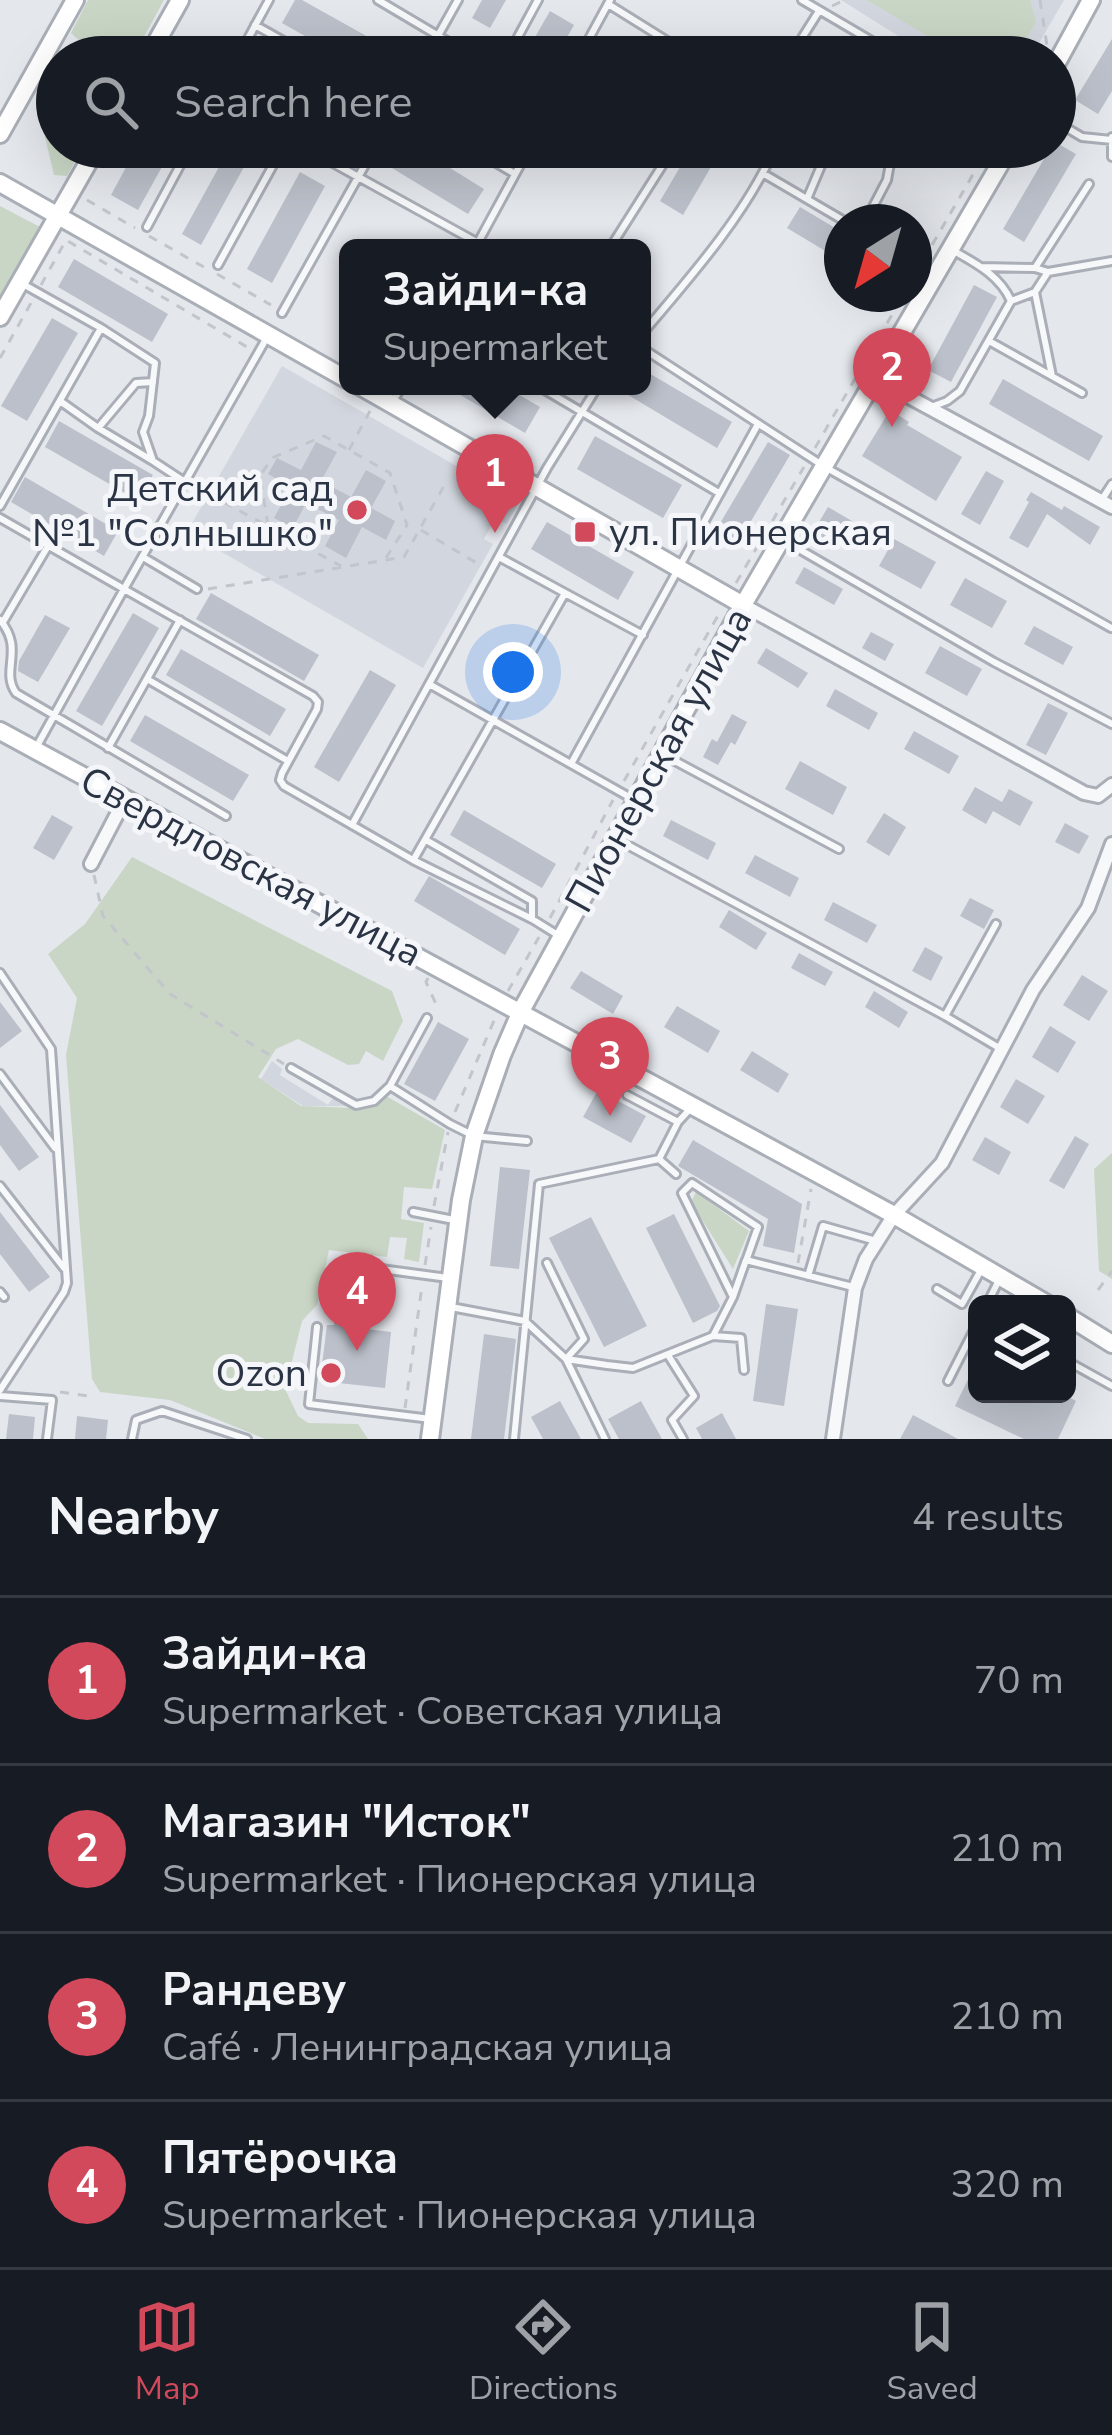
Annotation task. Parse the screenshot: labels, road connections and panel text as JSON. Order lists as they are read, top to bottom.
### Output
{
  "streets": {
    "street": ["Пионерская улица", "Свердловская улица"]
  },
  "crossings": [
    ["Пионерская улица", "Свердловская улица"]
  ],
  "places": {
    "other": ["Детский сад №1 \"Солнышко\"", "Ozon"],
    "transit": ["ул. Пионерская"]
  },
  "north": "bottom left",
  "page": {
    "search": "Search here",
    "popup": ["Зайди-ка", "Supermarket"],
    "pins": [
      "2",
      "1",
      "3",
      "4"
    ],
    "heading": ["Nearby", "4 results"],
    "list": [
      {
        "mark": "1",
        "name": "Зайди-ка",
        "note": "Supermarket · Советская улица",
        "value": "70 m"
      },
      {
        "mark": "2",
        "name": "Магазин \"Исток\"",
        "note": "Supermarket · Пионерская улица",
        "value": "210 m"
      },
      {
        "mark": "3",
        "name": "Рандеву",
        "note": "Café · Ленинградская улица",
        "value": "210 m"
      },
      {
        "mark": "4",
        "name": "Пятёрочка",
        "note": "Supermarket · Пионерская улица",
        "value": "320 m"
      }
    ],
    "nav": ["Map", "Directions", "Saved"]
  }
}
